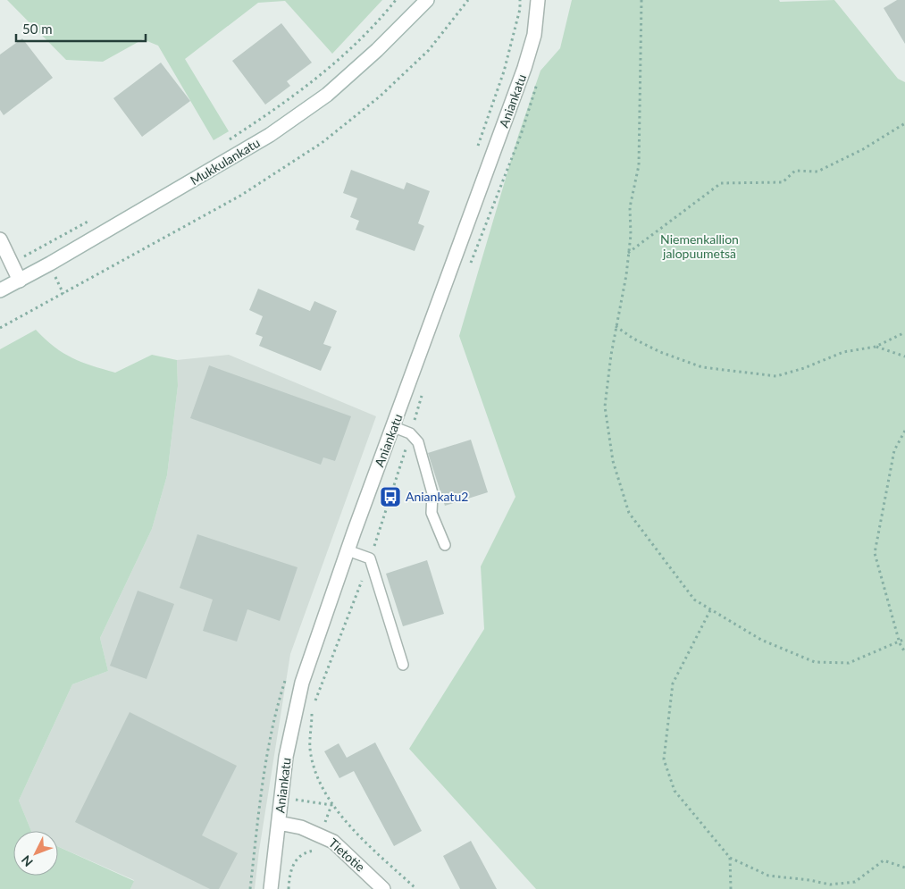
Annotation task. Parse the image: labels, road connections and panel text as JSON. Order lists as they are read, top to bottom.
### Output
{
  "streets": {
    "street": ["Aniankatu", "Mukkulankatu", "Tietotie"]
  },
  "crossings": [
    ["Aniankatu", "Tietotie"]
  ],
  "parks": ["Niemenkallion jalopuumetsä"],
  "places": {
    "bus stop": ["Aniankatu2"]
  },
  "scale_bar": "50 m",
  "north": "bottom left"
}
